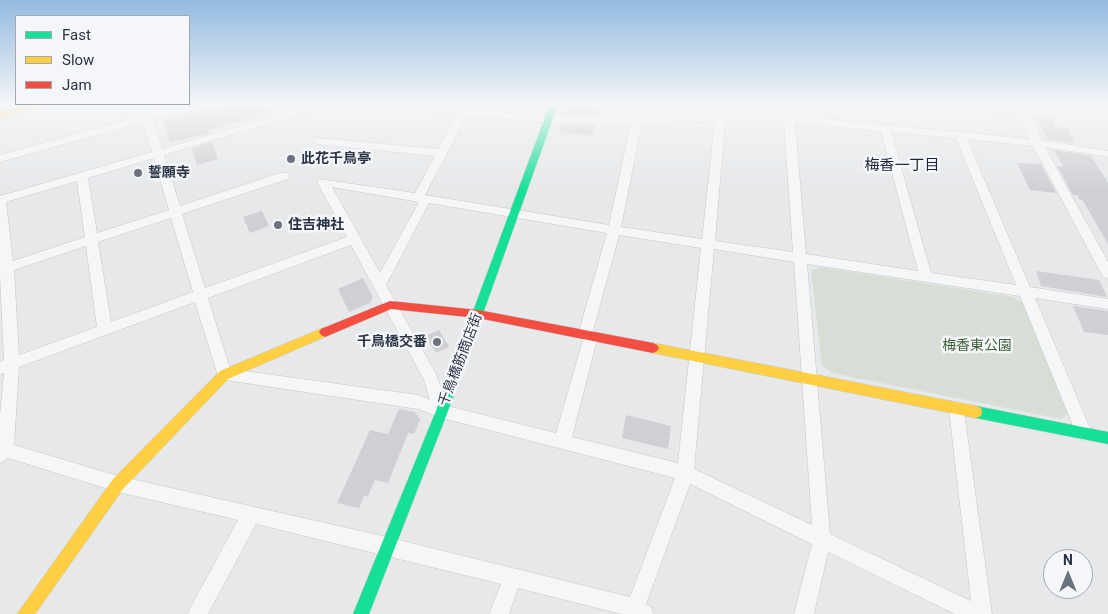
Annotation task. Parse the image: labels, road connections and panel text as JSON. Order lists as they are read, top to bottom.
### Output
{
  "streets": {
    "street": ["千鳥橋筋商店街"]
  },
  "districts": ["梅香一丁目"],
  "parks": ["梅香東公園"],
  "places": [
    "此花千鳥亭",
    "誓願寺",
    "住吉神社",
    "千鳥橋交番"
  ],
  "legend": ["Fast", "Slow", "Jam"],
  "north": "top"
}
